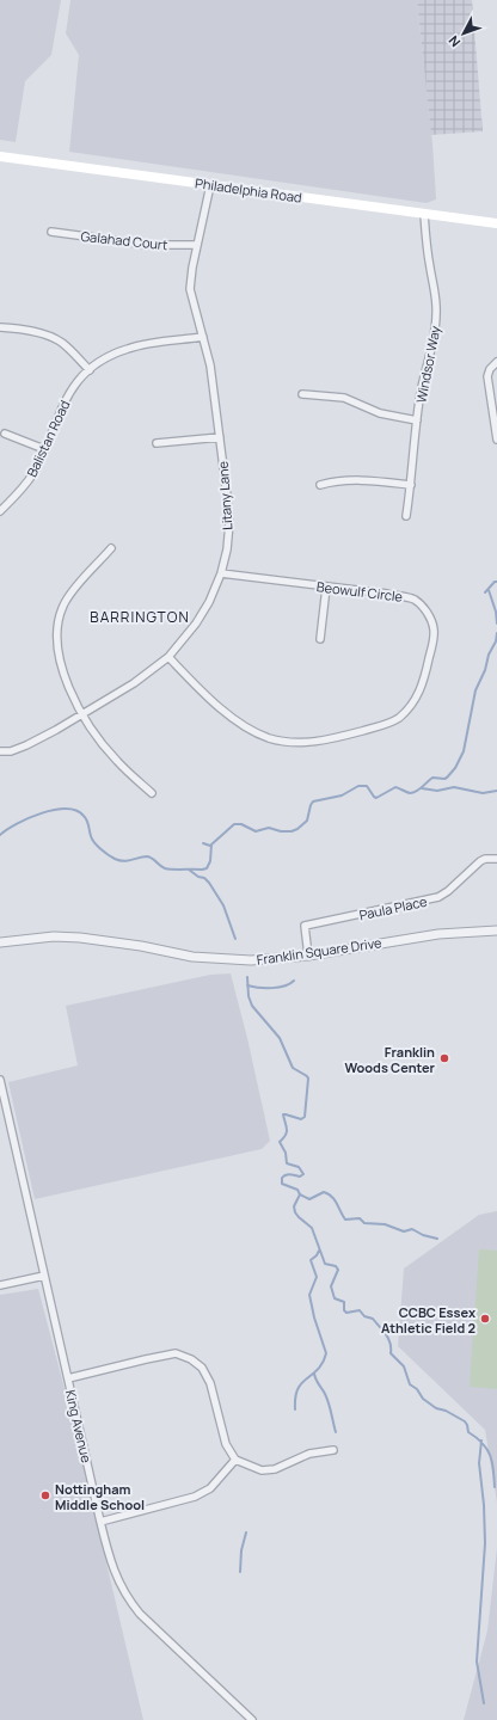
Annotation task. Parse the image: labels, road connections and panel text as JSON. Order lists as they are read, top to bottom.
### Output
{
  "streets": {
    "main road": ["Philadelphia Road"],
    "street": [
      "Galahad Court",
      "Windsor Way",
      "Balistan Road",
      "Litany Lane",
      "Beowulf Circle",
      "Paula Place",
      "Franklin Square Drive",
      "King Avenue"
    ]
  },
  "crossings": [
    ["Philadelphia Road", "Windsor Way"],
    ["Philadelphia Road", "Litany Lane"],
    ["Galahad Court", "Litany Lane"],
    ["Balistan Road", "Litany Lane"],
    ["Litany Lane", "Beowulf Circle"],
    ["Paula Place", "Franklin Square Drive"]
  ],
  "districts": ["BARRINGTON"],
  "places": ["Franklin Woods Center", "CCBC Essex Athletic Field 2", "Nottingham Middle School"],
  "north": "bottom left"
}
